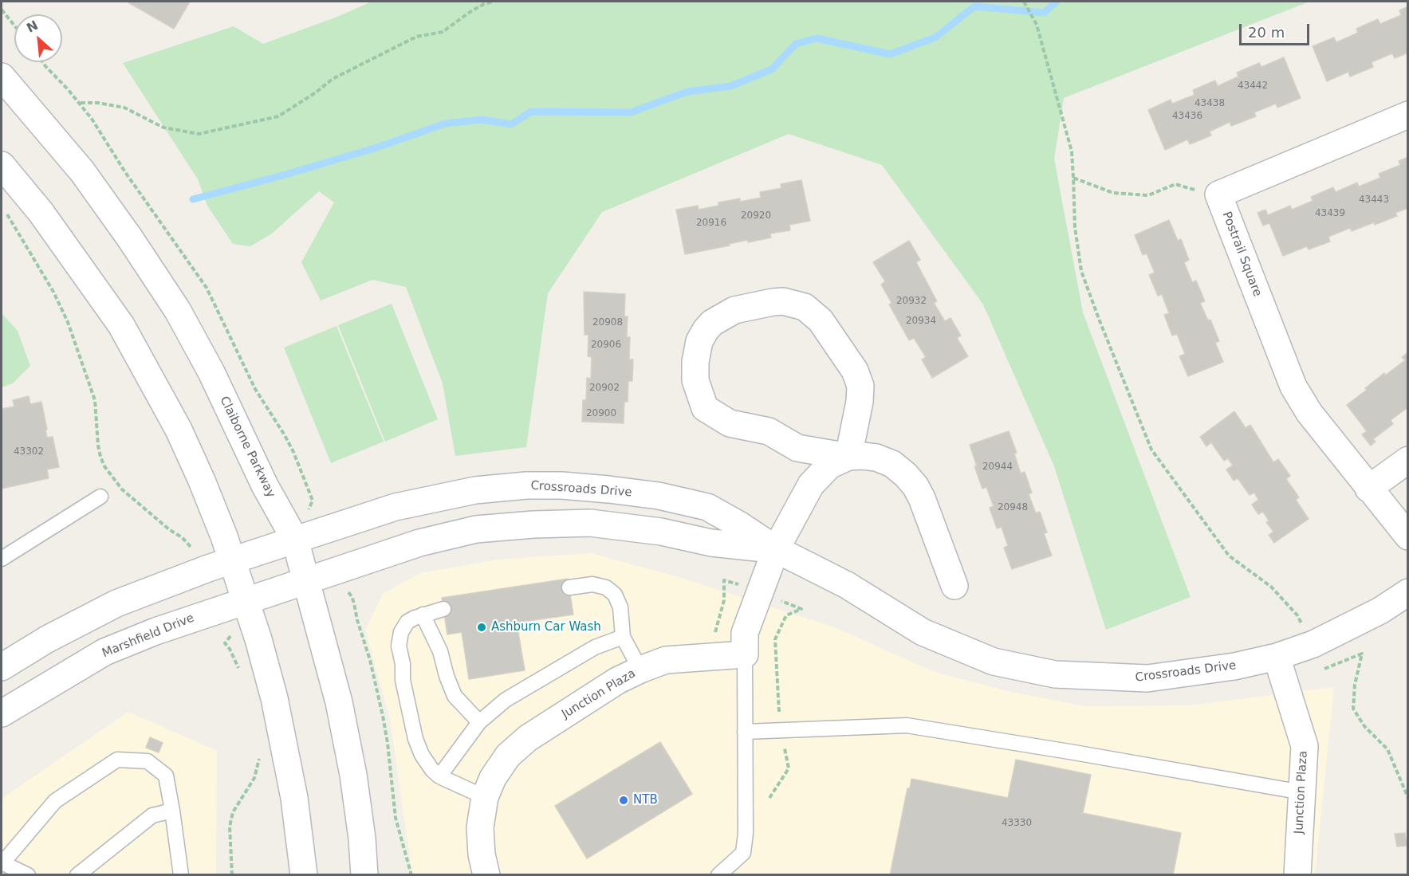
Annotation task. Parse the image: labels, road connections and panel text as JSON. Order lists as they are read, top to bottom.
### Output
{
  "streets": {
    "street": [
      "Postrail Square",
      "Claiborne Parkway",
      "Crossroads Drive",
      "Marshfield Drive",
      "Junction Plaza"
    ]
  },
  "crossings": [
    ["Claiborne Parkway", "Crossroads Drive"],
    ["Claiborne Parkway", "Marshfield Drive"],
    ["Crossroads Drive", "Marshfield Drive"],
    ["Crossroads Drive", "Junction Plaza"]
  ],
  "places": ["Ashburn Car Wash", "NTB"],
  "house_numbers": [
    "43442",
    "43438",
    "43436",
    "43443",
    "43439",
    "20920",
    "20916",
    "20932",
    "20934",
    "20908",
    "20906",
    "20902",
    "20900",
    "43302",
    "20944",
    "20948",
    "43330"
  ],
  "scale_bar": "20 m",
  "north": "top left"
}
